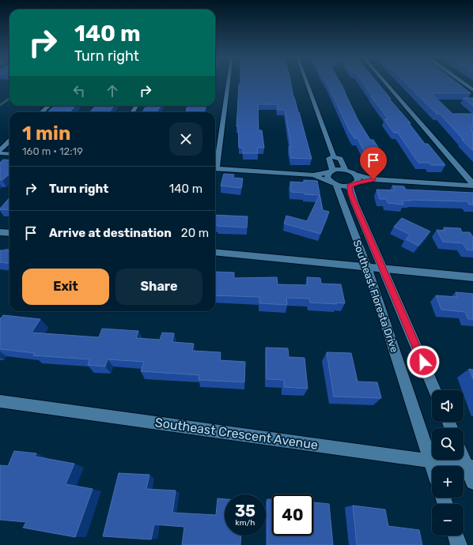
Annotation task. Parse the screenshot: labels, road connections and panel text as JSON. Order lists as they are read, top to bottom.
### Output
{
  "streets": {
    "street": ["Southeast Floresta Drive", "Southeast Crescent Avenue"]
  },
  "crossings": [
    ["Southeast Floresta Drive", "Southeast Crescent Avenue"]
  ],
  "page": {
    "turn": ["140 m", "Turn right"],
    "heading": ["1 min", "160 m · 12:19"],
    "list": [
      {
        "name": "Turn right",
        "value": "140 m"
      },
      {
        "name": "Arrive at destination",
        "value": "20 m"
      }
    ],
    "buttons": ["Exit", "Share"],
    "map_buttons": ["+", "−"],
    "speed": "35 km/h",
    "limit": "40"
  }
}
